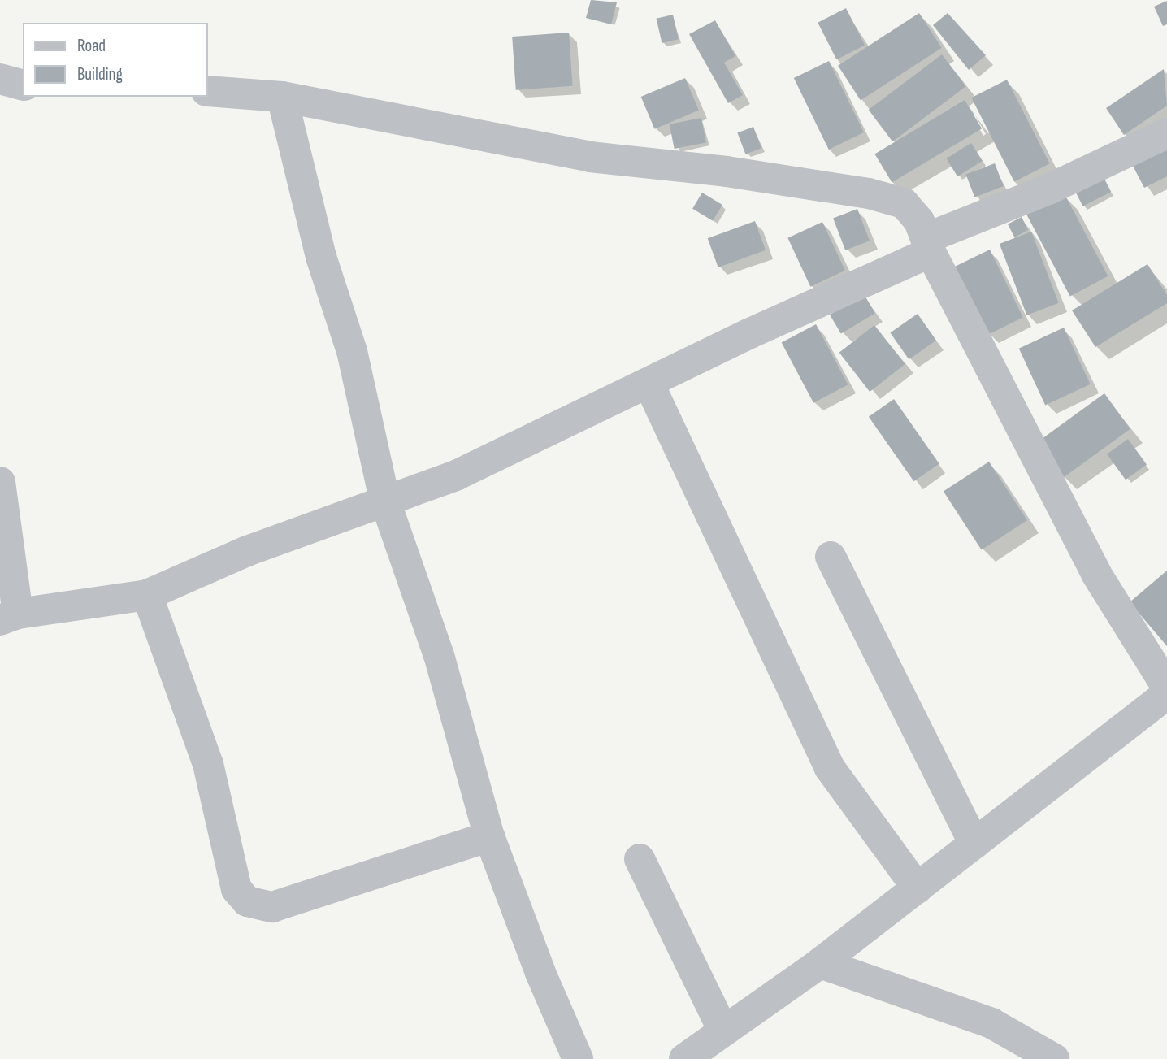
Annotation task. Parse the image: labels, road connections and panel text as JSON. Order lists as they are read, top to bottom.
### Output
{
  "legend": ["Road", "Building"]
}
